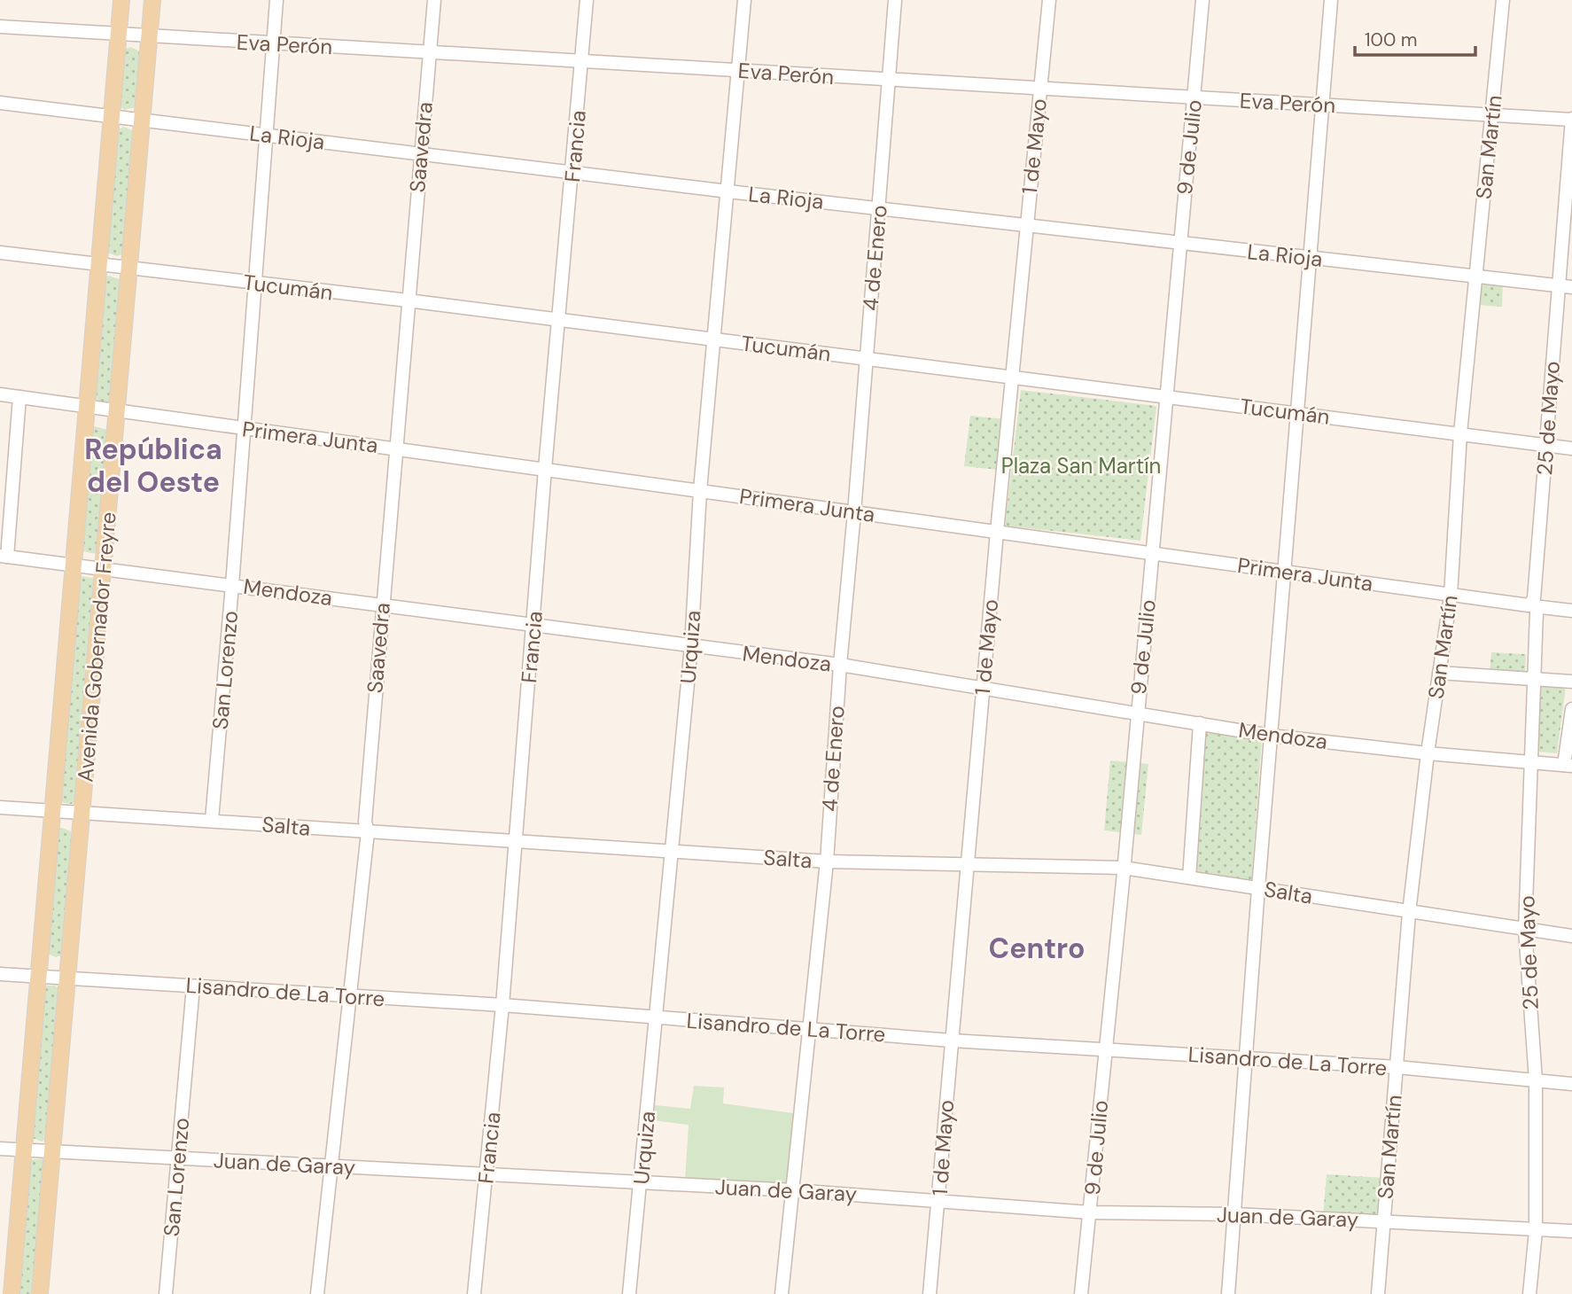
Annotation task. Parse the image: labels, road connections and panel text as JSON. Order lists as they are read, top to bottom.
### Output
{
  "streets": {
    "main road": ["Avenida Gobernador Freyre"],
    "street": [
      "Eva Perón",
      "La Rioja",
      "Francia",
      "1 de Mayo",
      "Saavedra",
      "9 de Julio",
      "San Martín",
      "4 de Enero",
      "Tucumán",
      "25 de Mayo",
      "Primera Junta",
      "Mendoza",
      "Urquiza",
      "San Lorenzo",
      "Salta",
      "Lisandro de La Torre",
      "Juan de Garay"
    ]
  },
  "crossings": [
    ["Eva Perón", "Francia"],
    ["Eva Perón", "1 de Mayo"],
    ["Eva Perón", "Saavedra"],
    ["Eva Perón", "9 de Julio"],
    ["Eva Perón", "San Martín"],
    ["Eva Perón", "4 de Enero"],
    ["Eva Perón", "25 de Mayo"],
    ["Eva Perón", "Avenida Gobernador Freyre"],
    ["Eva Perón", "Urquiza"],
    ["Eva Perón", "San Lorenzo"],
    ["La Rioja", "Francia"],
    ["La Rioja", "1 de Mayo"],
    ["La Rioja", "Saavedra"],
    ["La Rioja", "9 de Julio"],
    ["La Rioja", "San Martín"],
    ["La Rioja", "4 de Enero"],
    ["La Rioja", "25 de Mayo"],
    ["La Rioja", "Avenida Gobernador Freyre"],
    ["La Rioja", "Urquiza"],
    ["La Rioja", "San Lorenzo"],
    ["Francia", "Tucumán"],
    ["Francia", "Primera Junta"],
    ["Francia", "Mendoza"],
    ["Francia", "Salta"],
    ["Francia", "Lisandro de La Torre"],
    ["Francia", "Juan de Garay"],
    ["1 de Mayo", "Tucumán"],
    ["1 de Mayo", "Primera Junta"],
    ["1 de Mayo", "Mendoza"],
    ["1 de Mayo", "Salta"],
    ["1 de Mayo", "Lisandro de La Torre"],
    ["1 de Mayo", "Juan de Garay"],
    ["Saavedra", "Tucumán"],
    ["Saavedra", "Primera Junta"],
    ["Saavedra", "Mendoza"],
    ["Saavedra", "Salta"],
    ["Saavedra", "Lisandro de La Torre"],
    ["Saavedra", "Juan de Garay"],
    ["9 de Julio", "Tucumán"],
    ["9 de Julio", "Primera Junta"],
    ["9 de Julio", "Mendoza"],
    ["9 de Julio", "Salta"],
    ["9 de Julio", "Lisandro de La Torre"],
    ["9 de Julio", "Juan de Garay"],
    ["San Martín", "Tucumán"],
    ["San Martín", "Primera Junta"],
    ["San Martín", "Mendoza"],
    ["San Martín", "Salta"],
    ["San Martín", "Lisandro de La Torre"],
    ["San Martín", "Juan de Garay"],
    ["4 de Enero", "Tucumán"],
    ["4 de Enero", "Primera Junta"],
    ["4 de Enero", "Mendoza"],
    ["4 de Enero", "Salta"],
    ["4 de Enero", "Lisandro de La Torre"],
    ["4 de Enero", "Juan de Garay"],
    ["Tucumán", "25 de Mayo"],
    ["Tucumán", "Avenida Gobernador Freyre"],
    ["Tucumán", "Urquiza"],
    ["Tucumán", "San Lorenzo"],
    ["25 de Mayo", "Primera Junta"],
    ["25 de Mayo", "Mendoza"],
    ["25 de Mayo", "Salta"],
    ["25 de Mayo", "Lisandro de La Torre"],
    ["25 de Mayo", "Juan de Garay"],
    ["Primera Junta", "Avenida Gobernador Freyre"],
    ["Primera Junta", "Urquiza"],
    ["Primera Junta", "San Lorenzo"],
    ["Mendoza", "Avenida Gobernador Freyre"],
    ["Mendoza", "Urquiza"],
    ["Mendoza", "San Lorenzo"],
    ["Avenida Gobernador Freyre", "Salta"],
    ["Avenida Gobernador Freyre", "Lisandro de La Torre"],
    ["Avenida Gobernador Freyre", "Juan de Garay"],
    ["Urquiza", "Salta"],
    ["Urquiza", "Lisandro de La Torre"],
    ["Urquiza", "Juan de Garay"],
    ["San Lorenzo", "Salta"],
    ["San Lorenzo", "Lisandro de La Torre"],
    ["San Lorenzo", "Juan de Garay"]
  ],
  "districts": ["República del Oeste", "Centro"],
  "parks": ["Plaza San Martín"],
  "scale_bar": "100 m"
}
